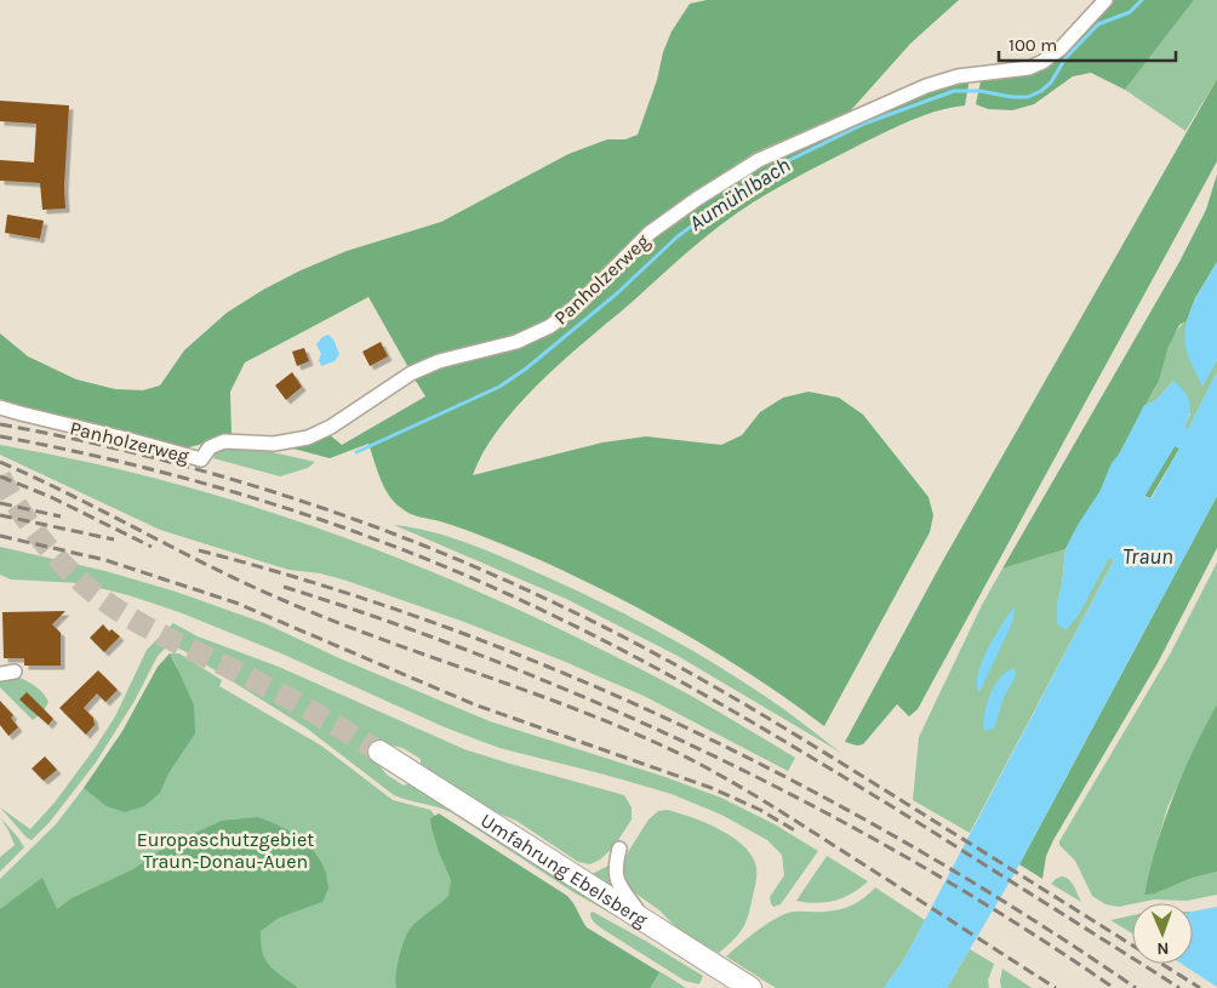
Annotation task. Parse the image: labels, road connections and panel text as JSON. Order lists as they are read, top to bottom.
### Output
{
  "streets": {
    "main road": ["Umfahrung Ebelsberg"],
    "street": ["Panholzerweg"]
  },
  "water": ["Aumühlbach", "Traun"],
  "parks": ["Europaschutzgebiet Traun-Donau-Auen"],
  "scale_bar": "100 m",
  "north": "bottom"
}
